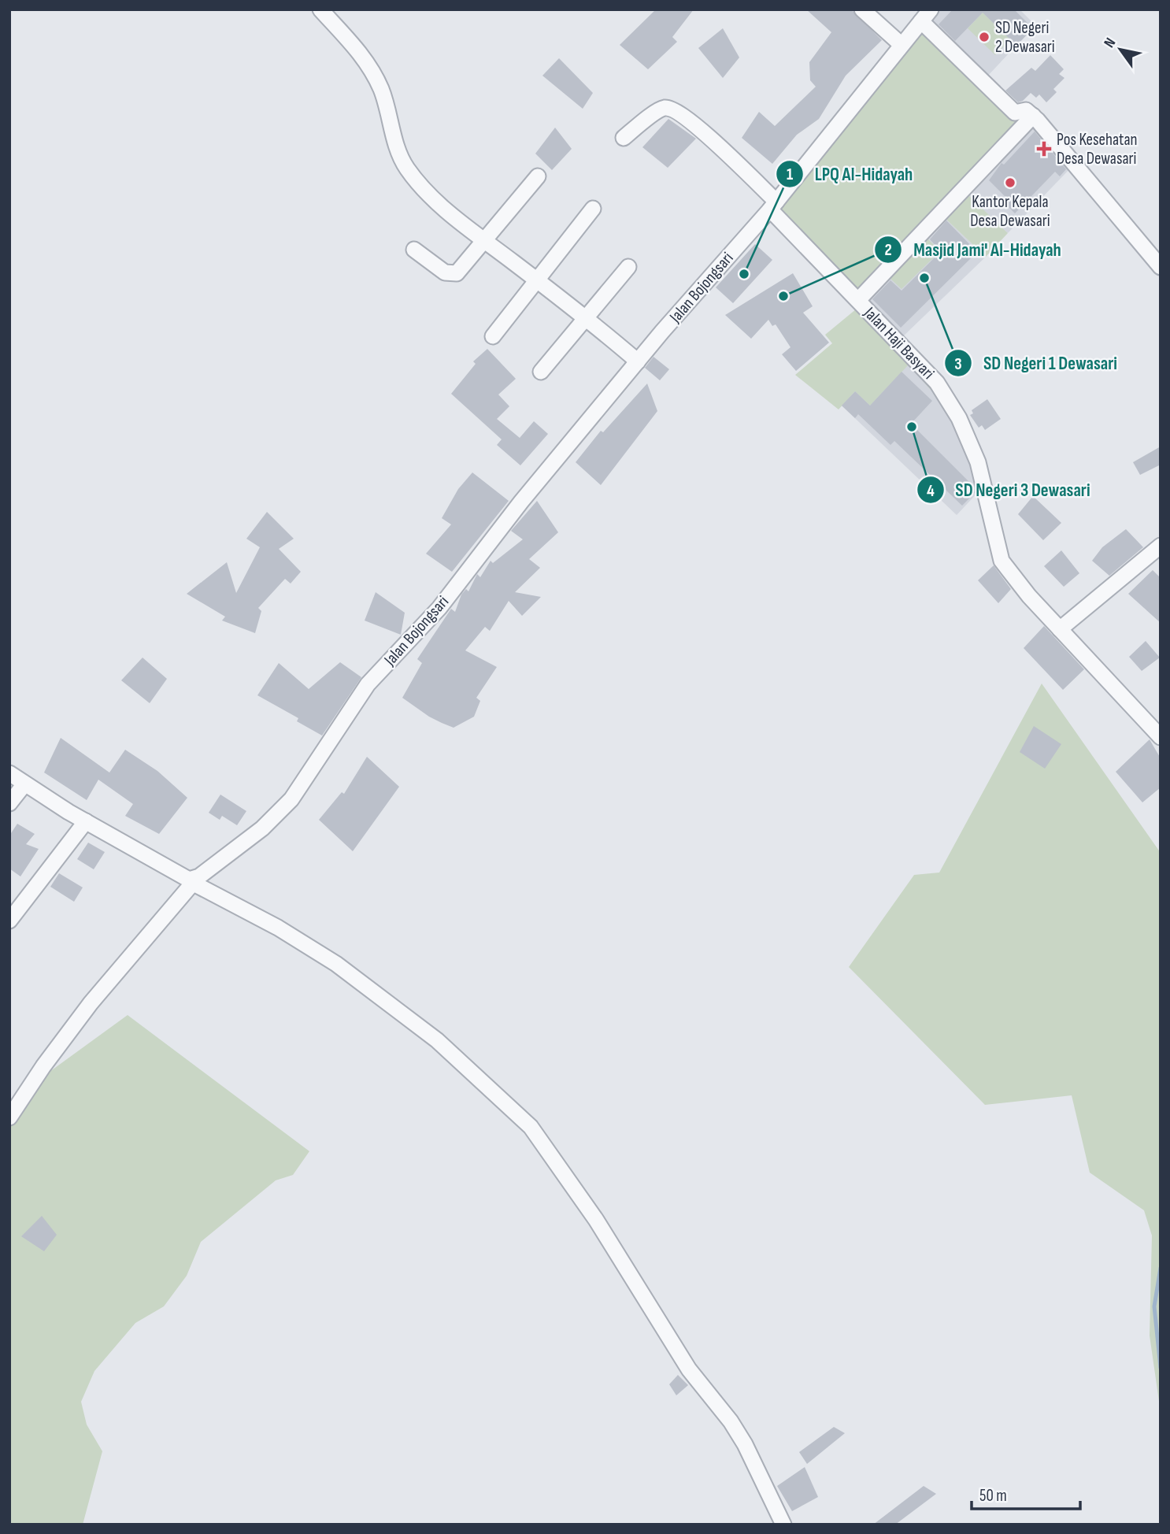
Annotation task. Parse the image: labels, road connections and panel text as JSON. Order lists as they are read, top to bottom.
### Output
{
  "streets": {
    "street": ["Jalan Bojongsari", "Jalan Haji Basyari"]
  },
  "crossings": [
    ["Jalan Bojongsari", "Jalan Haji Basyari"]
  ],
  "places": {
    "other": [
      "SD Negeri 2 Dewasari",
      "Kantor Kepala Desa Dewasari",
      "LPQ Al-Hidayah",
      "SD Negeri 1 Dewasari",
      "Masjid Jami' Al-Hidayah",
      "SD Negeri 3 Dewasari"
    ],
    "health": ["Pos Kesehatan Desa Dewasari"]
  },
  "scale_bar": "50 m",
  "north": "top left"
}
